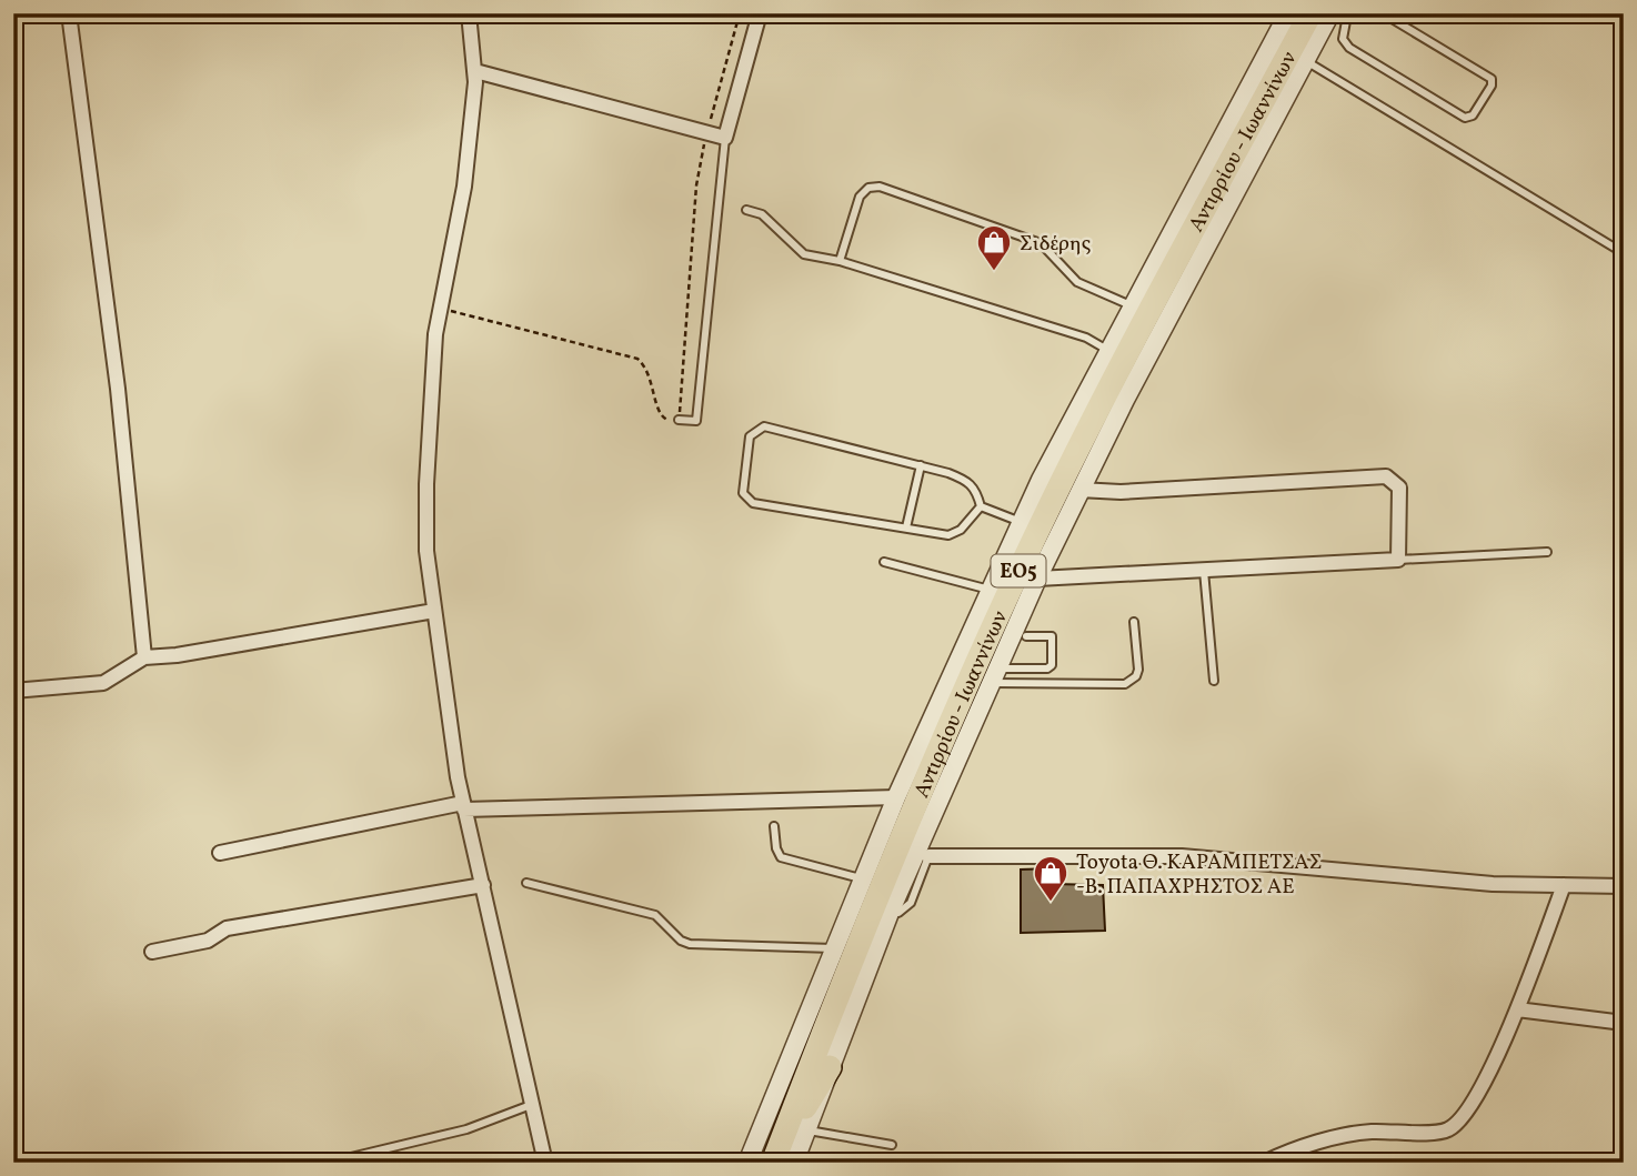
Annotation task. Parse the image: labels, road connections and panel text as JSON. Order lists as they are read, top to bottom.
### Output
{
  "streets": {
    "main road": ["Αντιρρίου - Ιωαννίνων", "ΕΟ5"]
  },
  "places": {
    "shop": ["Σιδέρης", "Toyota Θ. ΚΑΡΑΜΠΕΤΣΑΣ -Β. ΠΑΠΑΧΡΗΣΤΟΣ ΑΕ"]
  }
}
